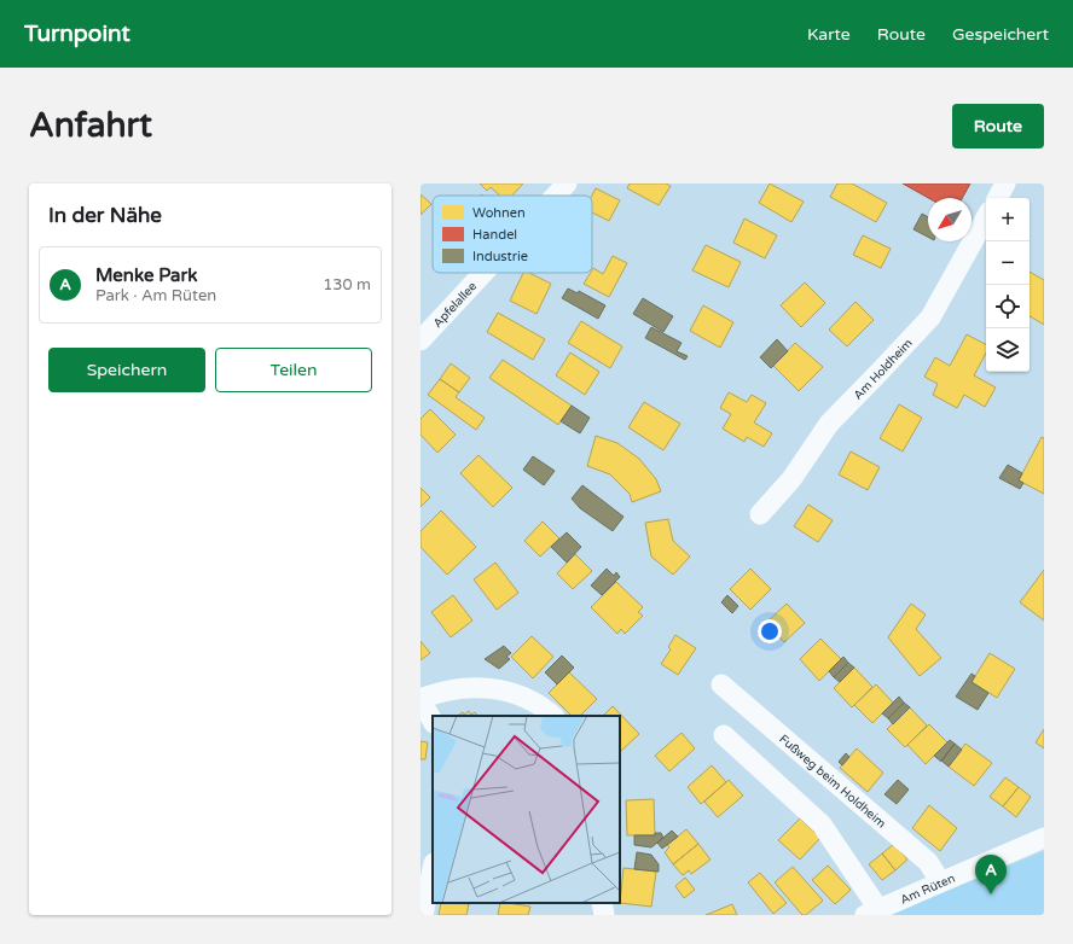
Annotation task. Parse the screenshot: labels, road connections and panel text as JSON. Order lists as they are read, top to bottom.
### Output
{
  "streets": {
    "street": [
      "Apfelallee",
      "Am Holdheim",
      "Fußweg beim Holdheim",
      "Am Rüten"
    ]
  },
  "crossings": [
    ["Fußweg beim Holdheim", "Am Rüten"]
  ],
  "legend": ["Wohnen", "Handel", "Industrie"],
  "north": "bottom left",
  "page": {
    "header": "Turnpoint",
    "nav": ["Karte", "Route", "Gespeichert"],
    "buttons": [
      "Route",
      ["Speichern", "Teilen"]
    ],
    "title": "Anfahrt",
    "heading": "In der Nähe",
    "map_buttons": ["+", "−"],
    "list": [
      {
        "mark": "A",
        "name": "Menke Park",
        "note": "Park · Am Rüten",
        "value": "130 m"
      }
    ],
    "pins": "A"
  }
}
